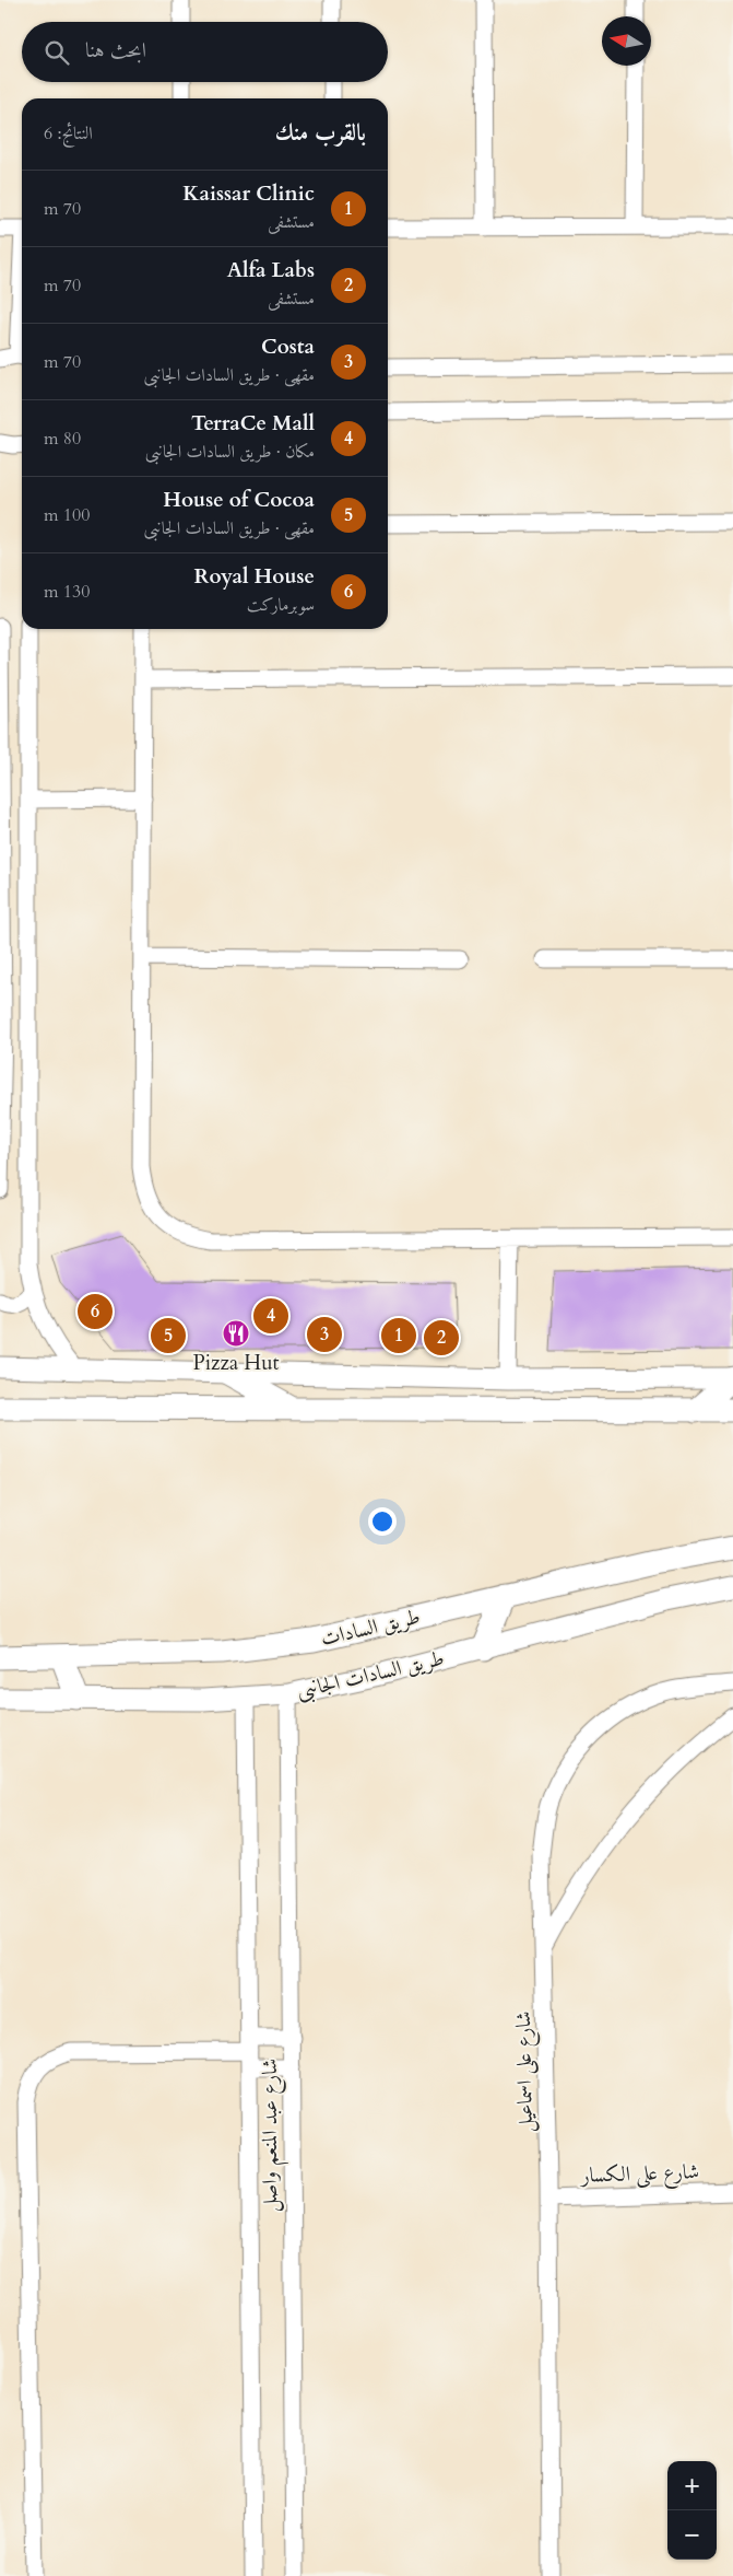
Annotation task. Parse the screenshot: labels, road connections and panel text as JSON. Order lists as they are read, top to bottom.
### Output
{
  "streets": {
    "main road": ["طريق السادات"],
    "street": [
      "طريق السادات الجانبى",
      "شارع على اسماعيل",
      "شارع عبد المنعم واصل",
      "شارع على الكسار"
    ]
  },
  "crossings": [
    ["طريق السادات الجانبى", "شارع عبد المنعم واصل"],
    ["شارع على اسماعيل", "شارع على الكسار"]
  ],
  "places": {
    "restaurant": ["Pizza Hut"]
  },
  "north": "left",
  "page": {
    "search": "ابحث هنا",
    "heading": ["بالقرب منك", "النتائج: 6"],
    "list": [
      {
        "mark": "1",
        "name": "Kaissar Clinic",
        "note": "مستشفى",
        "value": "70 m"
      },
      {
        "mark": "2",
        "name": "Alfa Labs",
        "note": "مستشفى",
        "value": "70 m"
      },
      {
        "mark": "3",
        "name": "Costa",
        "note": "مقهى · طريق السادات الجانبى",
        "value": "70 m"
      },
      {
        "mark": "4",
        "name": "TerraCe Mall",
        "note": "مكان · طريق السادات الجانبى",
        "value": "80 m"
      },
      {
        "mark": "5",
        "name": "House of Cocoa",
        "note": "مقهى · طريق السادات الجانبى",
        "value": "100 m"
      },
      {
        "mark": "6",
        "name": "Royal House",
        "note": "سوبرماركت",
        "value": "130 m"
      }
    ],
    "pins": [
      "6",
      "4",
      "3",
      "1",
      "5",
      "2"
    ],
    "map_buttons": ["+", "−"]
  }
}
